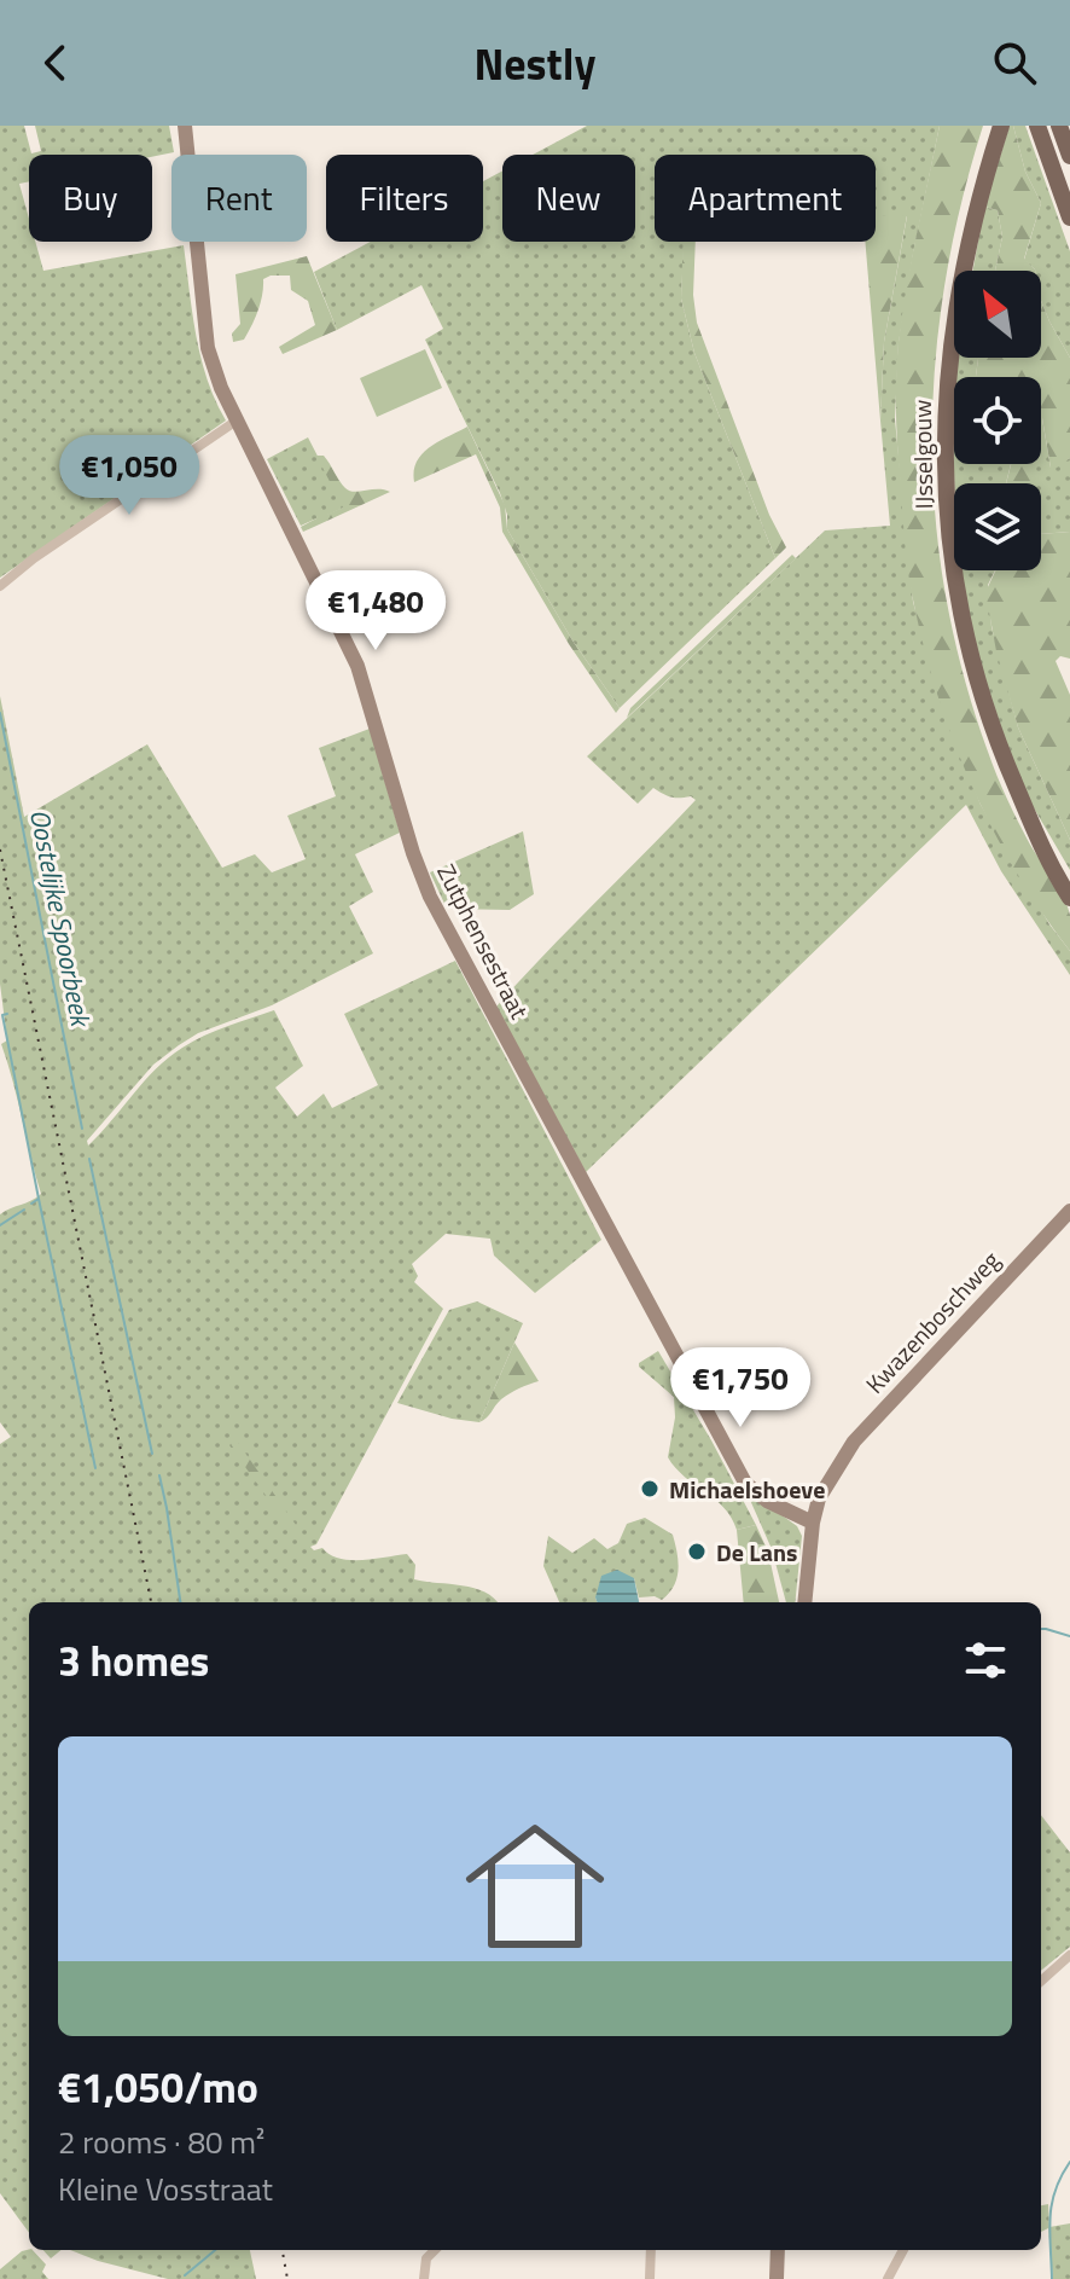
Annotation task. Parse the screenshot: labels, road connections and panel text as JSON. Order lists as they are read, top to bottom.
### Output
{
  "streets": {
    "main road": ["IJsselgouw"],
    "street": ["Zutphensestraat", "Kwazenboschweg"]
  },
  "crossings": [
    ["Zutphensestraat", "Kwazenboschweg"]
  ],
  "water": ["Oostelijke Spoorbeek"],
  "places": ["Michaelshoeve", "De Lans"],
  "north": "top left",
  "page": {
    "header": "Nestly",
    "chip": [
      "Buy",
      "Rent",
      "Filters",
      "New",
      "Apartment"
    ],
    "price": ["€1,050", "€1,480", "€1,750"],
    "heading": "3 homes",
    "list": [
      {
        "name": "€1,050/mo",
        "note": "2 rooms · 80 m² · Kleine Vosstraat"
      }
    ]
  }
}
